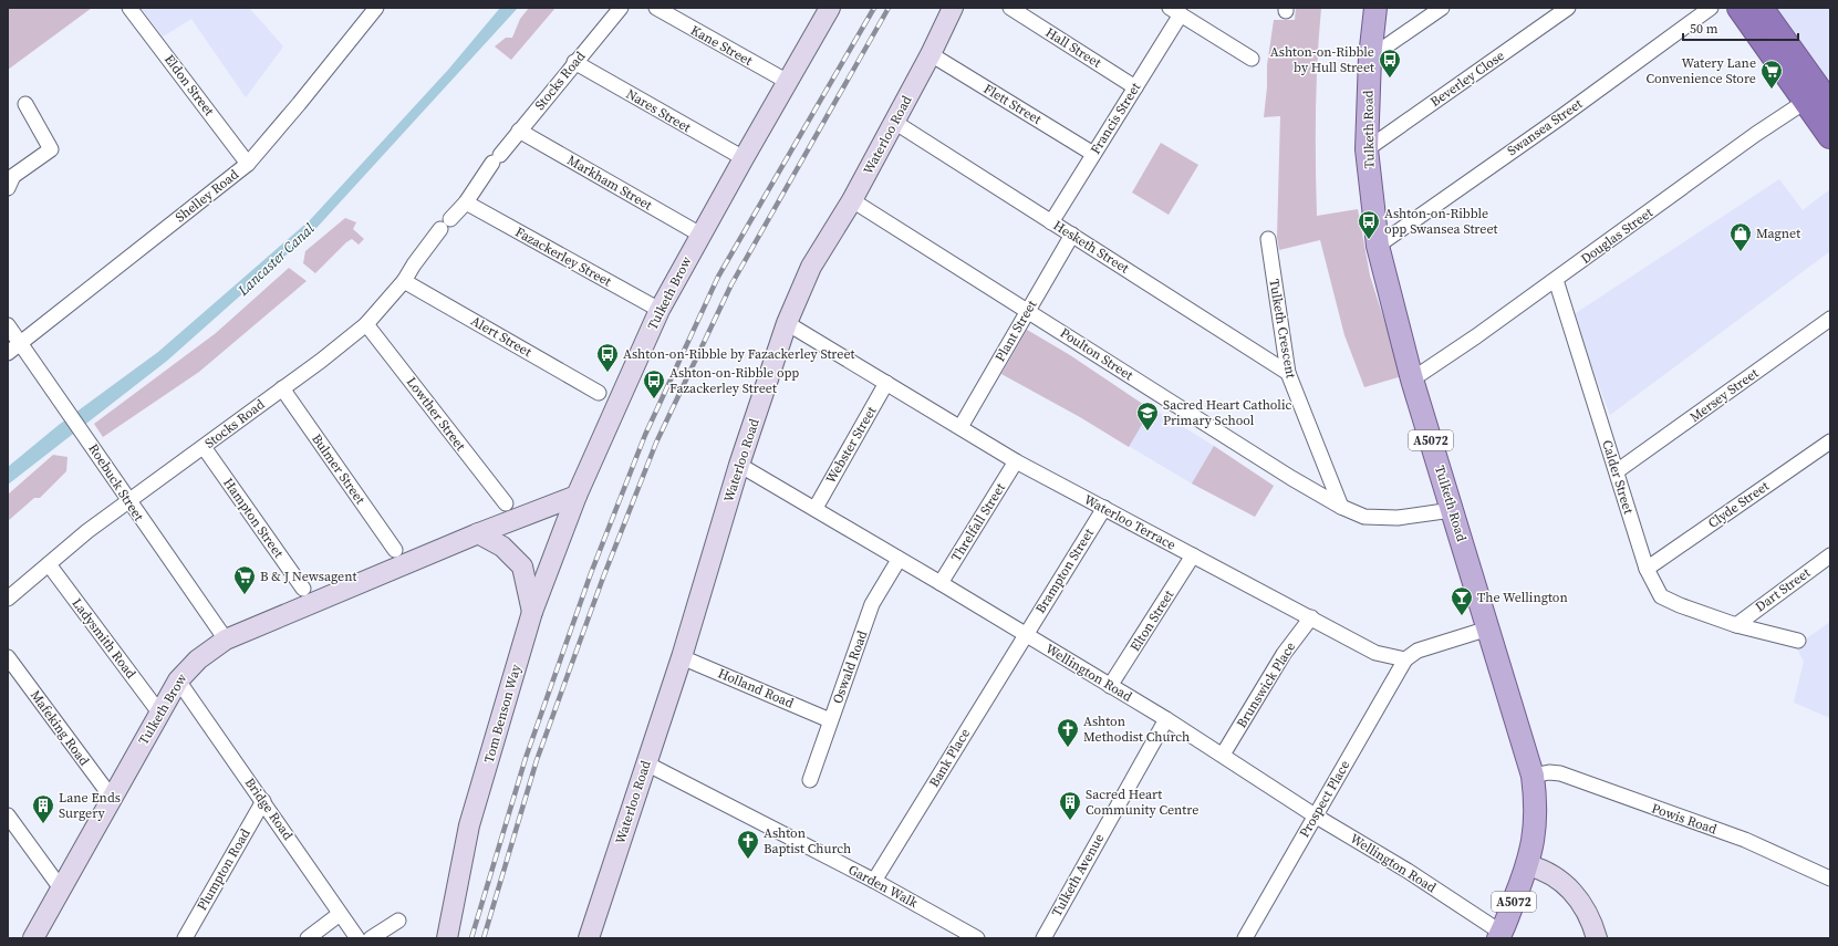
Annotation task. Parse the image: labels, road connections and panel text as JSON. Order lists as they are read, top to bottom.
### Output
{
  "streets": {
    "main road": ["Tulketh Road", "A5072"],
    "street": [
      "Kane Street",
      "Hall Street",
      "Beverley Close",
      "Stocks Road",
      "Eldon Street",
      "Flett Street",
      "Nares Street",
      "Francis Street",
      "Swansea Street",
      "Waterloo Road",
      "Markham Street",
      "Shelley Road",
      "Douglas Street",
      "Hesketh Street",
      "Fazackerley Street",
      "Tulketh Brow",
      "Tulketh Crescent",
      "Plant Street",
      "Alert Street",
      "Poulton Street",
      "Mersey Street",
      "Lowther Street",
      "Webster Street",
      "Bulmer Street",
      "Calder Street",
      "Roebuck Street",
      "Clyde Street",
      "Hampton Street",
      "Threlfall Street",
      "Waterloo Terrace",
      "Brampton Street",
      "Dart Street",
      "Elton Street",
      "Ladysmith Road",
      "Oswald Road",
      "Wellington Road",
      "Brunswick Place",
      "Holland Road",
      "Tom Benson Way",
      "Mafeking Road",
      "Bank Place",
      "Prospect Place",
      "Bridge Road",
      "Powis Road",
      "Plumpton Road",
      "Tulketh Avenue",
      "Garden Walk"
    ]
  },
  "crossings": [
    ["Kane Street", "Tulketh Brow"],
    ["Hall Street", "Francis Street"],
    ["Beverley Close", "Tulketh Road"],
    ["Stocks Road", "Nares Street"],
    ["Stocks Road", "Markham Street"],
    ["Stocks Road", "Fazackerley Street"],
    ["Stocks Road", "Alert Street"],
    ["Stocks Road", "Lowther Street"],
    ["Stocks Road", "Bulmer Street"],
    ["Stocks Road", "Roebuck Street"],
    ["Stocks Road", "Hampton Street"],
    ["Stocks Road", "Ladysmith Road"],
    ["Eldon Street", "Shelley Road"],
    ["Flett Street", "Francis Street"],
    ["Flett Street", "Waterloo Road"],
    ["Nares Street", "Tulketh Brow"],
    ["Francis Street", "Hesketh Street"],
    ["Swansea Street", "Tulketh Road"],
    ["Tulketh Road", "Douglas Street"],
    ["Tulketh Road", "Wellington Road"],
    ["Tulketh Road", "Powis Road"],
    ["Waterloo Road", "Hesketh Street"],
    ["Waterloo Road", "Poulton Street"],
    ["Waterloo Road", "Waterloo Terrace"],
    ["Waterloo Road", "Wellington Road"],
    ["Waterloo Road", "Holland Road"],
    ["Waterloo Road", "Garden Walk"],
    ["Markham Street", "Tulketh Brow"],
    ["Shelley Road", "Roebuck Street"],
    ["Douglas Street", "Calder Street"],
    ["Hesketh Street", "Tulketh Crescent"],
    ["Hesketh Street", "Plant Street"],
    ["Fazackerley Street", "Tulketh Brow"],
    ["Tulketh Brow", "Roebuck Street"],
    ["Tulketh Brow", "Ladysmith Road"],
    ["Tulketh Brow", "Tom Benson Way"],
    ["Tulketh Brow", "Mafeking Road"],
    ["Tulketh Brow", "Bridge Road"],
    ["Tulketh Crescent", "Poulton Street"],
    ["Plant Street", "Poulton Street"],
    ["Plant Street", "Waterloo Terrace"],
    ["Mersey Street", "Calder Street"],
    ["Webster Street", "Waterloo Terrace"],
    ["Webster Street", "Wellington Road"],
    ["Calder Street", "Clyde Street"],
    ["Calder Street", "Dart Street"],
    ["Threlfall Street", "Waterloo Terrace"],
    ["Threlfall Street", "Wellington Road"],
    ["Waterloo Terrace", "Brampton Street"],
    ["Waterloo Terrace", "Elton Street"],
    ["Waterloo Terrace", "Brunswick Place"],
    ["Waterloo Terrace", "Prospect Place"],
    ["Brampton Street", "Wellington Road"],
    ["Brampton Street", "Bank Place"],
    ["Elton Street", "Wellington Road"],
    ["Oswald Road", "Wellington Road"],
    ["Oswald Road", "Holland Road"],
    ["Wellington Road", "Brunswick Place"],
    ["Wellington Road", "Bank Place"],
    ["Wellington Road", "Prospect Place"],
    ["Wellington Road", "Tulketh Avenue"],
    ["Bank Place", "Garden Walk"],
    ["Bridge Road", "Plumpton Road"]
  ],
  "water": ["Lancaster Canal"],
  "places": {
    "bus stop": [
      "Ashton-on-Ribble by Hull Street",
      "Ashton-on-Ribble opp Swansea Street",
      "Ashton-on-Ribble by Fazackerley Street",
      "Ashton-on-Ribble opp Fazackerley Street"
    ],
    "supermarket": ["Watery Lane Convenience Store", "B & J Newsagent"],
    "shop": ["Magnet"],
    "school or university": ["Sacred Heart Catholic Primary School"],
    "bar": ["The Wellington"],
    "church": ["Ashton Methodist Church", "Ashton Baptist Church"],
    "building": ["Sacred Heart Community Centre", "Lane Ends Surgery"]
  },
  "scale_bar": "50 m"
}
